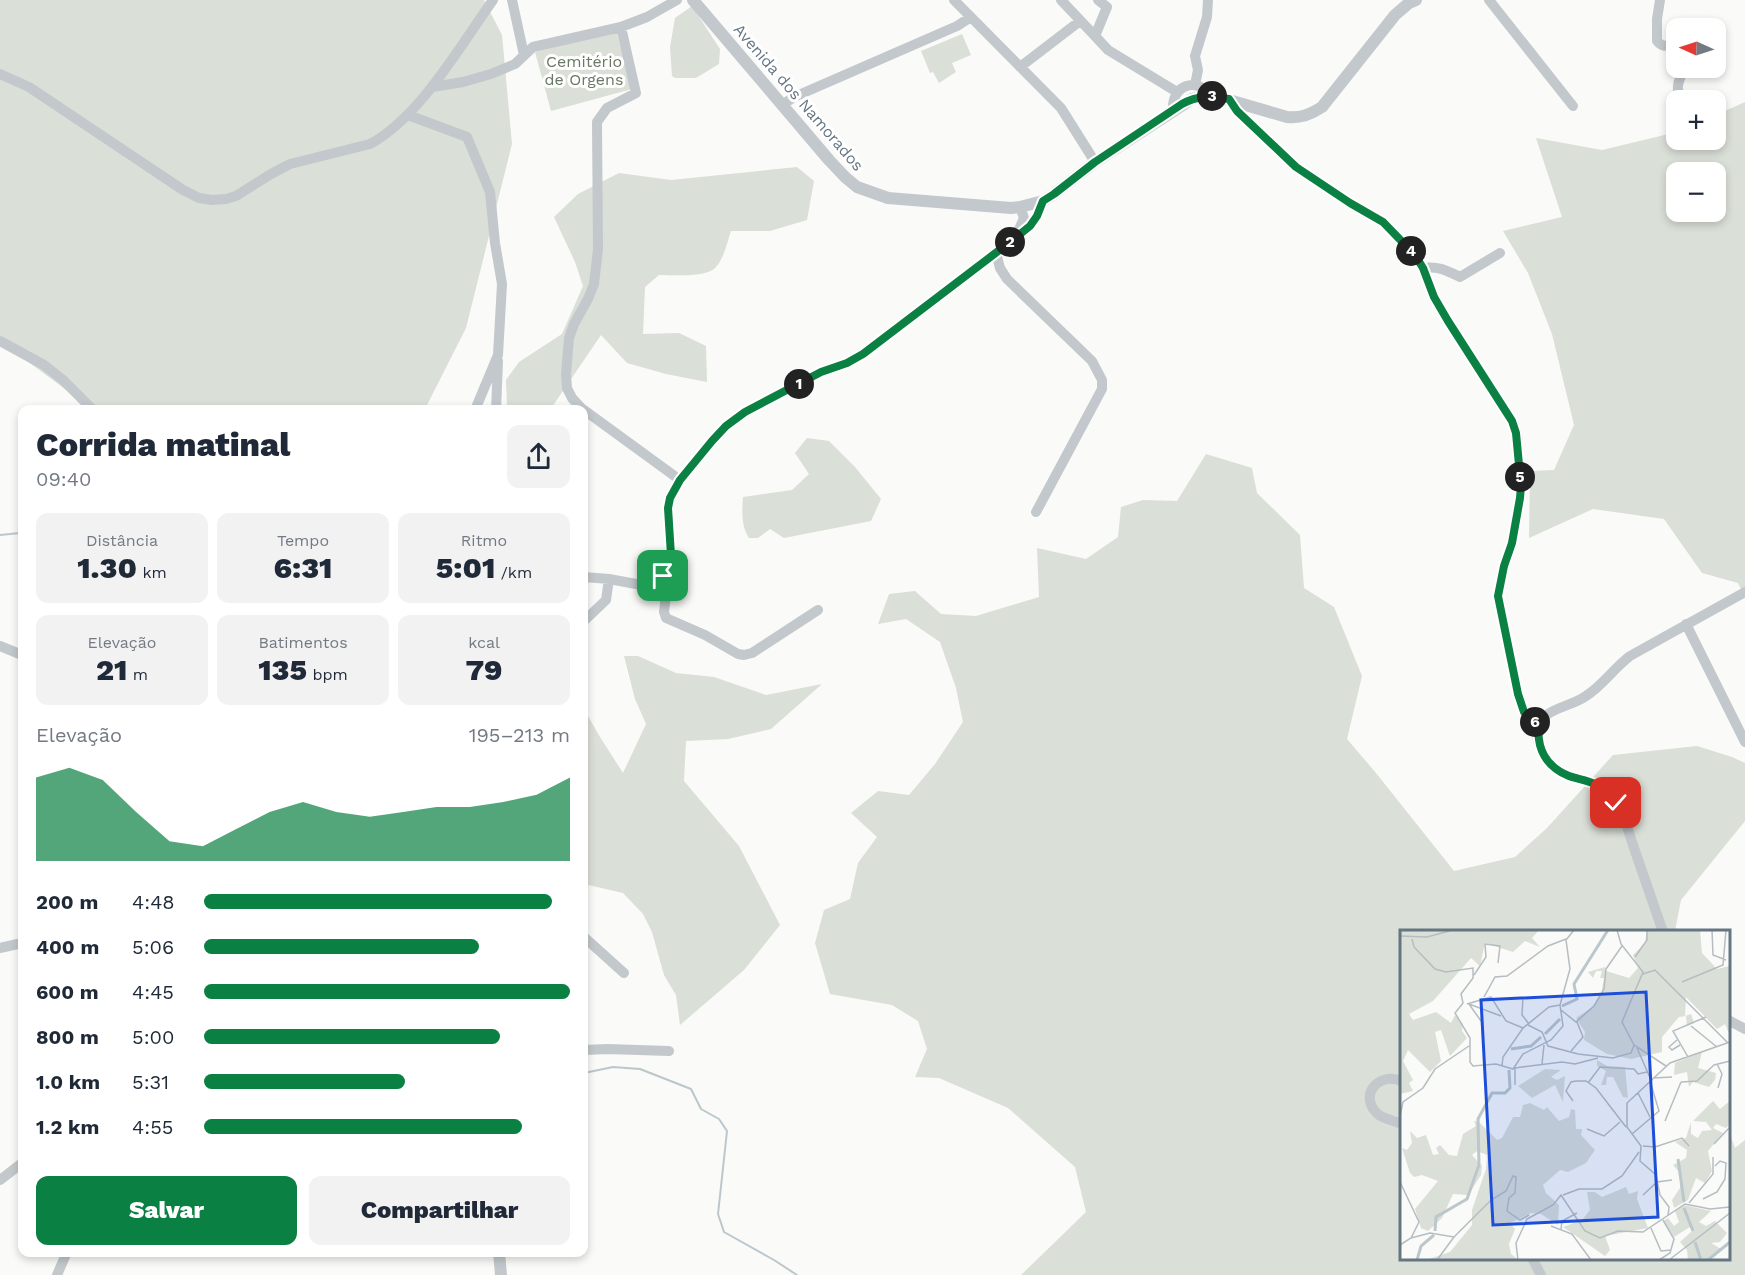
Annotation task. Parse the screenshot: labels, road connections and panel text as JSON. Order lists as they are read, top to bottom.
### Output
{
  "streets": {
    "street": ["Avenida dos Namorados"]
  },
  "parks": ["Cemitério de Orgens"],
  "north": "left",
  "page": {
    "map_buttons": ["+", "−"],
    "pins": [
      "3",
      "2",
      "4",
      "1",
      "5",
      "6"
    ],
    "heading": ["Corrida matinal", "09:40"],
    "stats": [
      ["Distância", "1.30 km"],
      ["Tempo", "6:31"],
      ["Ritmo", "5:01 /km"],
      ["Elevação", "21 m"],
      ["Batimentos", "135 bpm"],
      ["kcal", "79"]
    ],
    "chart": ["Elevação", "195–213 m"],
    "list": [
      {
        "name": "200 m",
        "note": "4:48"
      },
      {
        "name": "400 m",
        "note": "5:06"
      },
      {
        "name": "600 m",
        "note": "4:45"
      },
      {
        "name": "800 m",
        "note": "5:00"
      },
      {
        "name": "1.0 km",
        "note": "5:31"
      },
      {
        "name": "1.2 km",
        "note": "4:55"
      }
    ],
    "buttons": ["Salvar", "Compartilhar"]
  }
}
